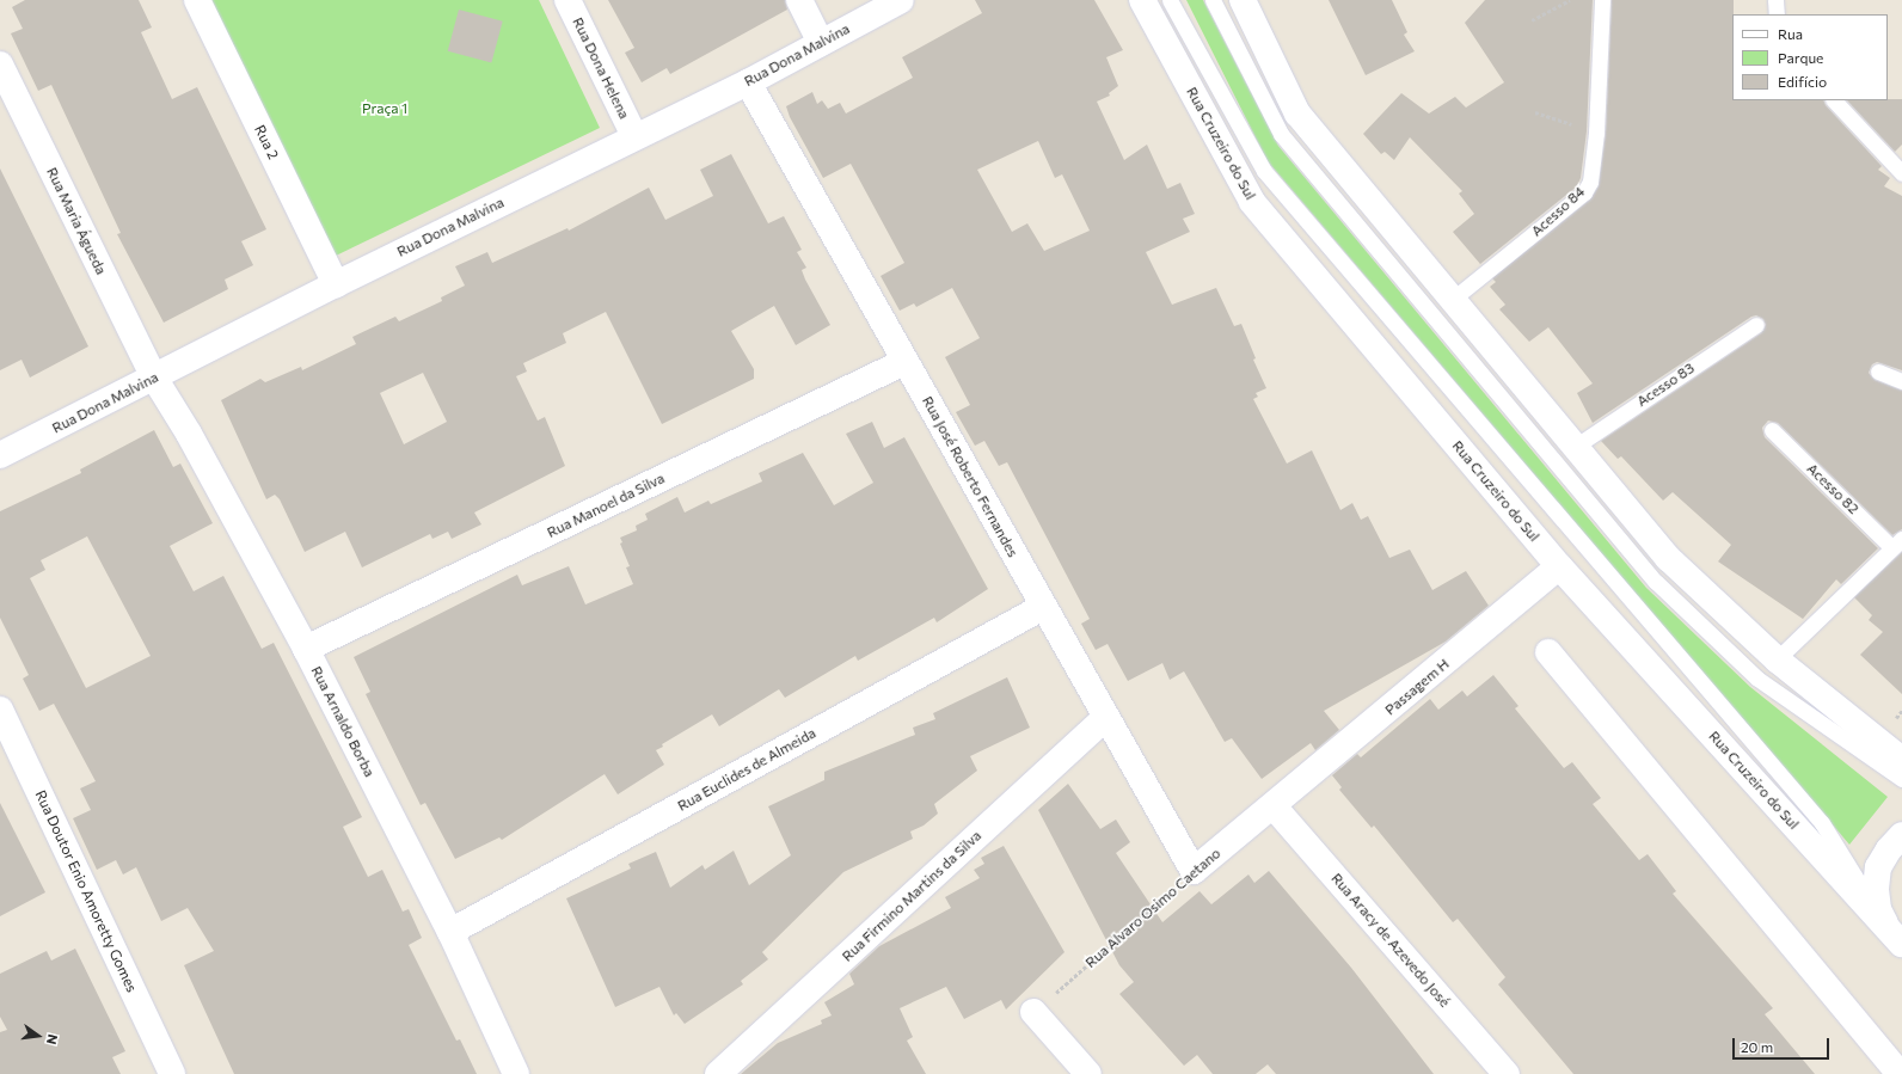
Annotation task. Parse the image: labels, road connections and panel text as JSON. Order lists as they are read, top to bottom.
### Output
{
  "streets": {
    "street": [
      "Rua Dona Malvina",
      "Rua Dona Helena",
      "Rua 2",
      "Rua Cruzeiro do Sul",
      "Rua Maria Águeda",
      "Rua José Roberto Fernandes",
      "Rua Manoel da Silva",
      "Passagem H",
      "Rua Arnaldo Borba",
      "Rua Euclides de Almeida",
      "Rua Doutor Enio Amoretty Gomes",
      "Rua Firmino Martins da Silva",
      "Rua Alvaro Osimo Caetano",
      "Rua Aracy de Azevedo José"
    ],
    "lane": ["Acesso 84", "Acesso 83", "Acesso 82"]
  },
  "crossings": [
    ["Rua Dona Malvina", "Rua Dona Helena"],
    ["Rua Dona Malvina", "Rua 2"],
    ["Rua Dona Malvina", "Rua Maria Águeda"],
    ["Rua Dona Malvina", "Rua José Roberto Fernandes"],
    ["Rua Dona Malvina", "Rua Arnaldo Borba"],
    ["Rua Cruzeiro do Sul", "Passagem H"],
    ["Rua Maria Águeda", "Rua Arnaldo Borba"],
    ["Rua José Roberto Fernandes", "Rua Manoel da Silva"],
    ["Rua José Roberto Fernandes", "Rua Euclides de Almeida"],
    ["Rua José Roberto Fernandes", "Rua Firmino Martins da Silva"],
    ["Rua José Roberto Fernandes", "Rua Alvaro Osimo Caetano"],
    ["Rua Manoel da Silva", "Rua Arnaldo Borba"],
    ["Passagem H", "Rua Alvaro Osimo Caetano"],
    ["Passagem H", "Rua Aracy de Azevedo José"],
    ["Rua Arnaldo Borba", "Rua Euclides de Almeida"],
    ["Rua Alvaro Osimo Caetano", "Rua Aracy de Azevedo José"]
  ],
  "parks": ["Praça 1"],
  "legend": ["Rua", "Parque", "Edifício"],
  "scale_bar": "20 m",
  "north": "right"
}
